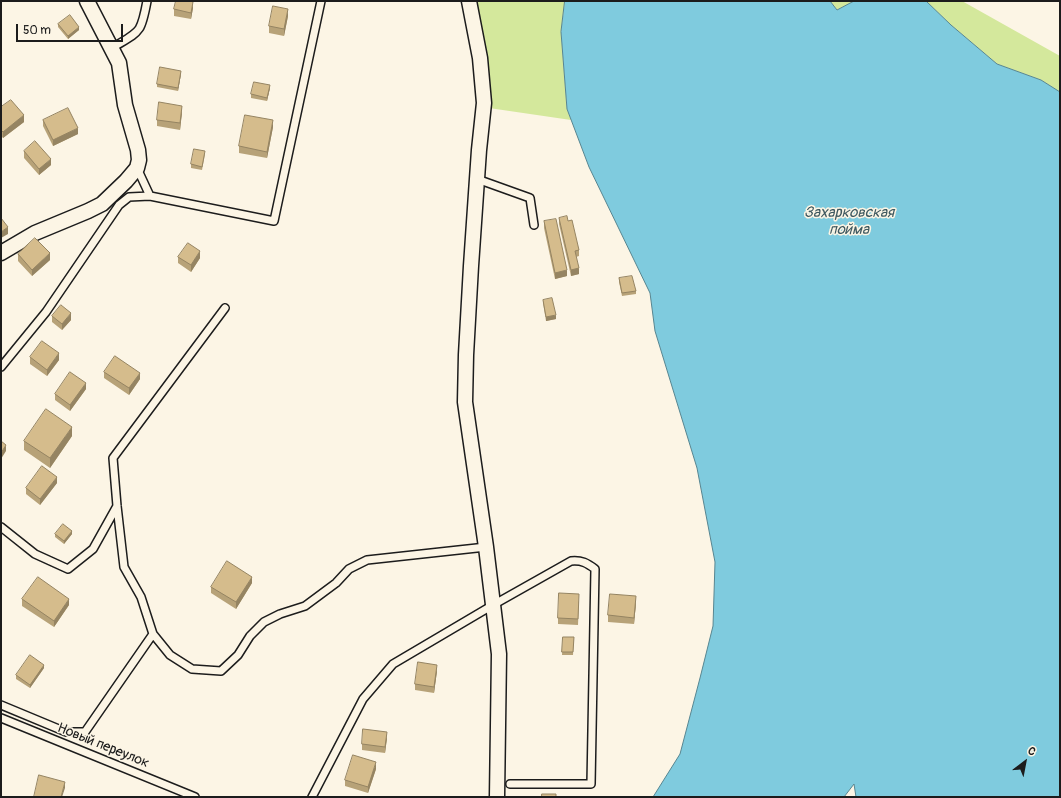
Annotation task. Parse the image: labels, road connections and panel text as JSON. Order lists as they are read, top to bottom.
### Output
{
  "streets": {
    "lane": ["Новый переулок"]
  },
  "water": ["Захарковская пойма"],
  "scale_bar": "50 m",
  "north": "top right"
}
